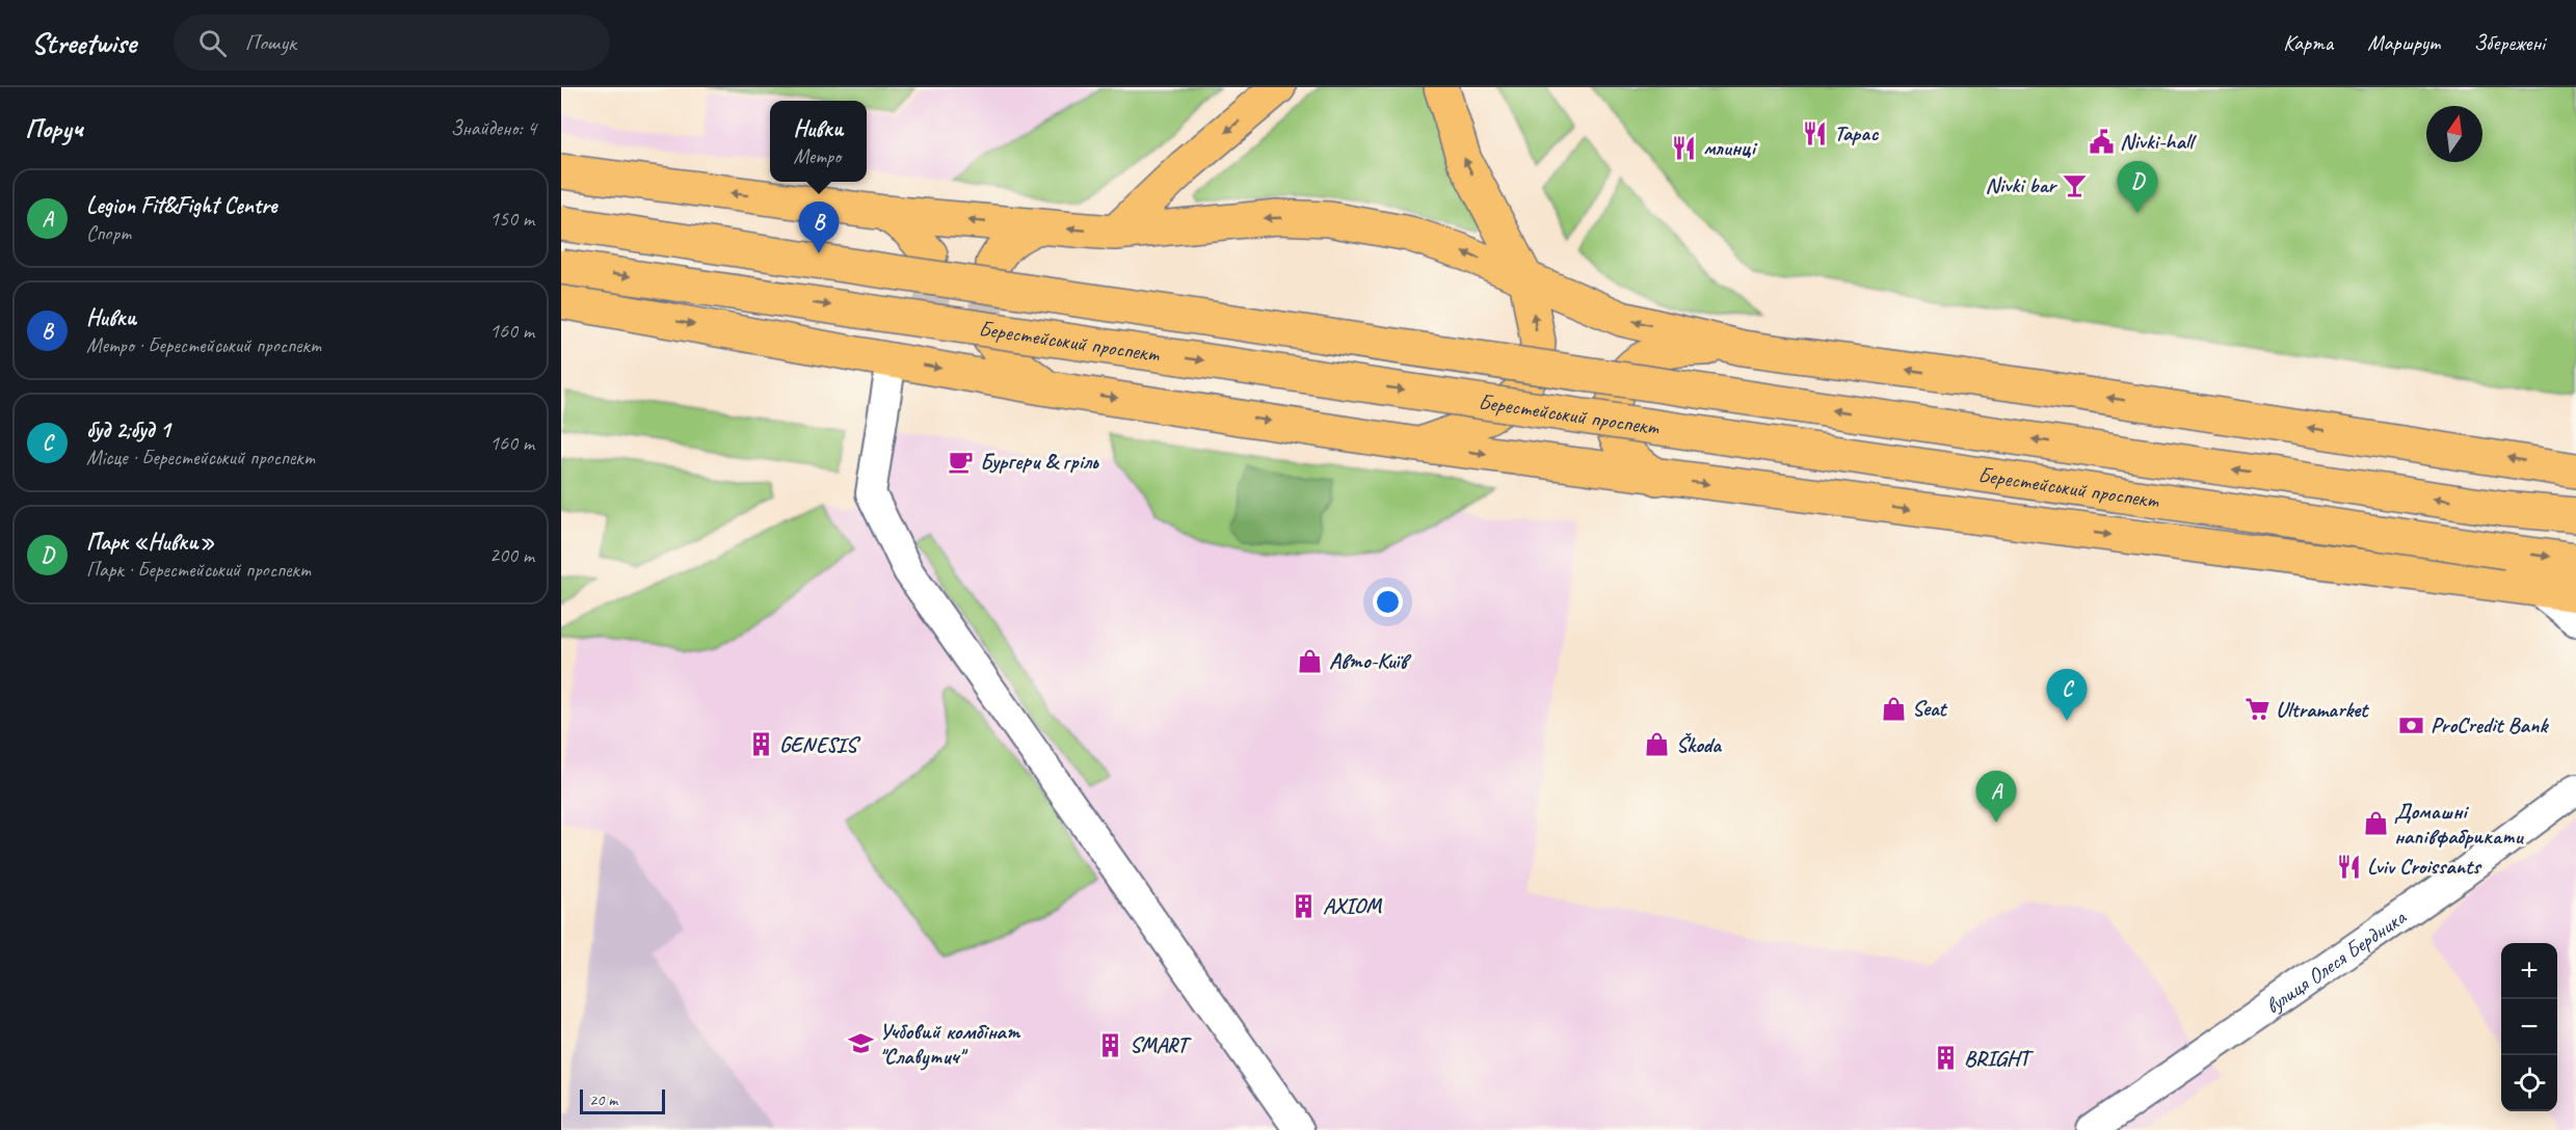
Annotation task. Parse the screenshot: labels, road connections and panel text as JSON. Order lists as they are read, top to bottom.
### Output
{
  "streets": {
    "main road": ["Берестейський проспект"],
    "street": ["вулиця Олеся Бердника"]
  },
  "places": {
    "restaurant": ["Тарас", "млинці", "Lviv Croissants"],
    "public building": ["Nivki-hall"],
    "bar": ["Nivki bar"],
    "cafe": ["Бургери & гріль"],
    "shop": [
      "Авто-Київ",
      "Seat",
      "Škoda",
      "Домашні напівфабрикати"
    ],
    "supermarket": ["Ultramarket"],
    "bank": ["ProCredit Bank"],
    "building": [
      "GENESIS",
      "AXIOM",
      "SMART",
      "BRIGHT"
    ],
    "school or university": ["Учбовий комбінат \"Славутич\""]
  },
  "scale_bar": "20 m",
  "north": "top",
  "page": {
    "header": "Streetwise",
    "search": "Пошук",
    "nav": ["Карта", "Маршрут", "Збережені"],
    "heading": ["Поруч", "Знайдено: 4"],
    "popup": ["Нивки", "Метро"],
    "pins": [
      "D",
      "B",
      "C",
      "A"
    ],
    "list": [
      {
        "mark": "A",
        "name": "Legion Fit&Fight Centre",
        "note": "Спорт",
        "value": "150 m"
      },
      {
        "mark": "B",
        "name": "Нивки",
        "note": "Метро · Берестейський проспект",
        "value": "160 m"
      },
      {
        "mark": "C",
        "name": "буд 2;буд 1",
        "note": "Місце · Берестейський проспект",
        "value": "160 m"
      },
      {
        "mark": "D",
        "name": "Парк «Нивки»",
        "note": "Парк · Берестейський проспект",
        "value": "200 m"
      }
    ],
    "map_buttons": ["+", "−"],
    "scale": "20 m"
  }
}
